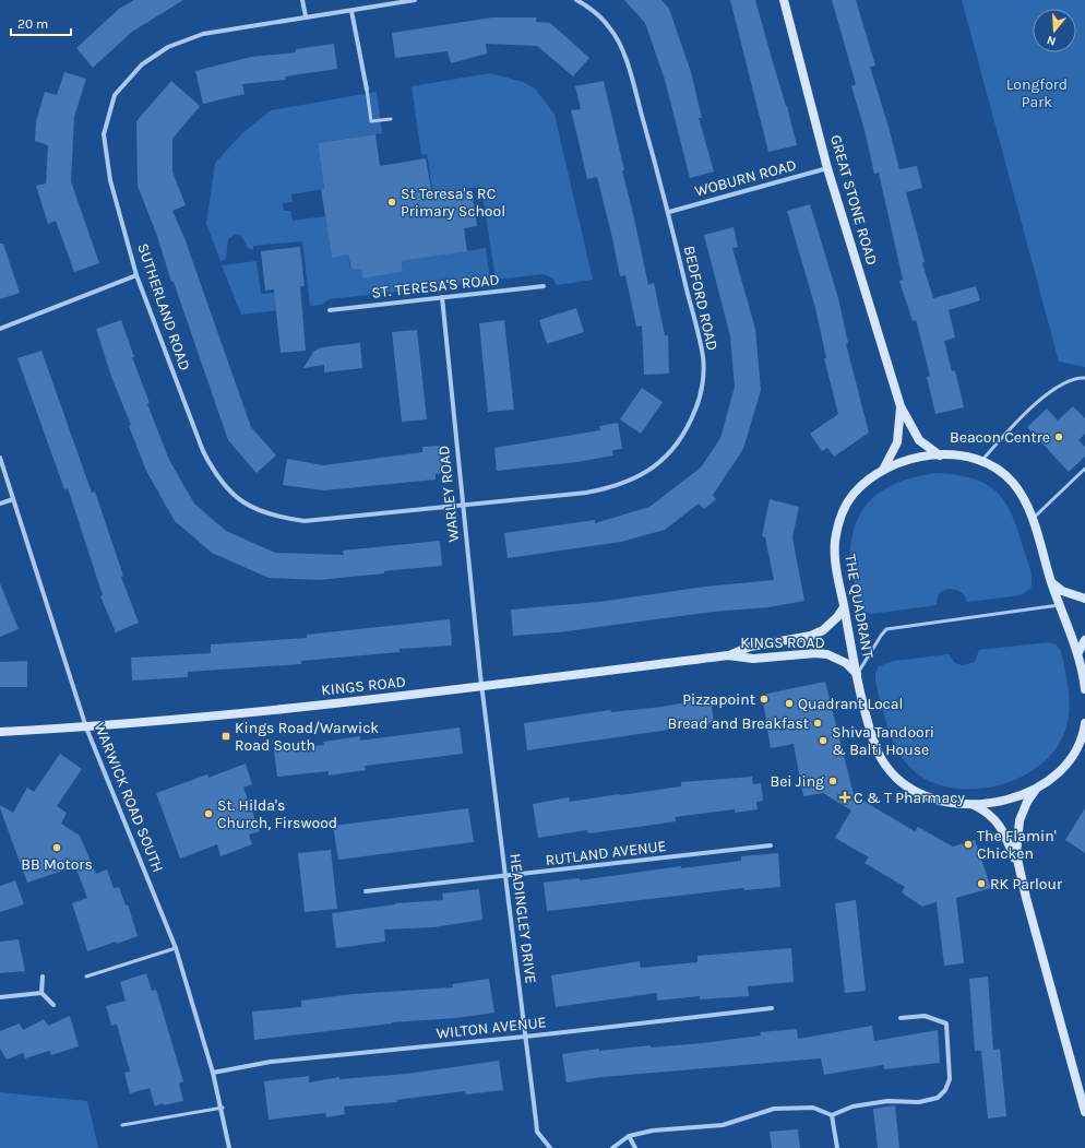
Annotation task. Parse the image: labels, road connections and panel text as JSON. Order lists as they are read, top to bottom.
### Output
{
  "streets": {
    "street": [
      "WOBURN ROAD",
      "GREAT STONE ROAD",
      "ST. TERESA'S ROAD",
      "BEDFORD ROAD",
      "SUTHERLAND ROAD",
      "WARLEY ROAD",
      "THE QUADRANT",
      "KINGS ROAD",
      "WARWICK ROAD SOUTH",
      "RUTLAND AVENUE",
      "HEADINGLEY DRIVE",
      "WILTON AVENUE"
    ]
  },
  "crossings": [
    ["WOBURN ROAD", "GREAT STONE ROAD"],
    ["WOBURN ROAD", "BEDFORD ROAD"],
    ["GREAT STONE ROAD", "THE QUADRANT"],
    ["ST. TERESA'S ROAD", "WARLEY ROAD"],
    ["BEDFORD ROAD", "SUTHERLAND ROAD"],
    ["BEDFORD ROAD", "WARLEY ROAD"],
    ["SUTHERLAND ROAD", "WARLEY ROAD"],
    ["WARLEY ROAD", "KINGS ROAD"],
    ["WARLEY ROAD", "HEADINGLEY DRIVE"],
    ["THE QUADRANT", "KINGS ROAD"],
    ["KINGS ROAD", "WARWICK ROAD SOUTH"],
    ["KINGS ROAD", "HEADINGLEY DRIVE"],
    ["WARWICK ROAD SOUTH", "WILTON AVENUE"],
    ["RUTLAND AVENUE", "HEADINGLEY DRIVE"],
    ["HEADINGLEY DRIVE", "WILTON AVENUE"]
  ],
  "parks": ["Longford Park"],
  "places": {
    "other": [
      "St Teresa's RC Primary School",
      "Beacon Centre",
      "Pizzapoint",
      "Quadrant Local",
      "Bread and Breakfast",
      "Shiva Tandoori & Balti House",
      "Bei Jing",
      "St. Hilda's Church, Firswood",
      "The Flamin' Chicken",
      "BB Motors",
      "RK Parlour"
    ],
    "transit": ["Kings Road/Warwick Road South"],
    "health": ["C & T Pharmacy"]
  },
  "scale_bar": "20 m",
  "north": "bottom"
}
